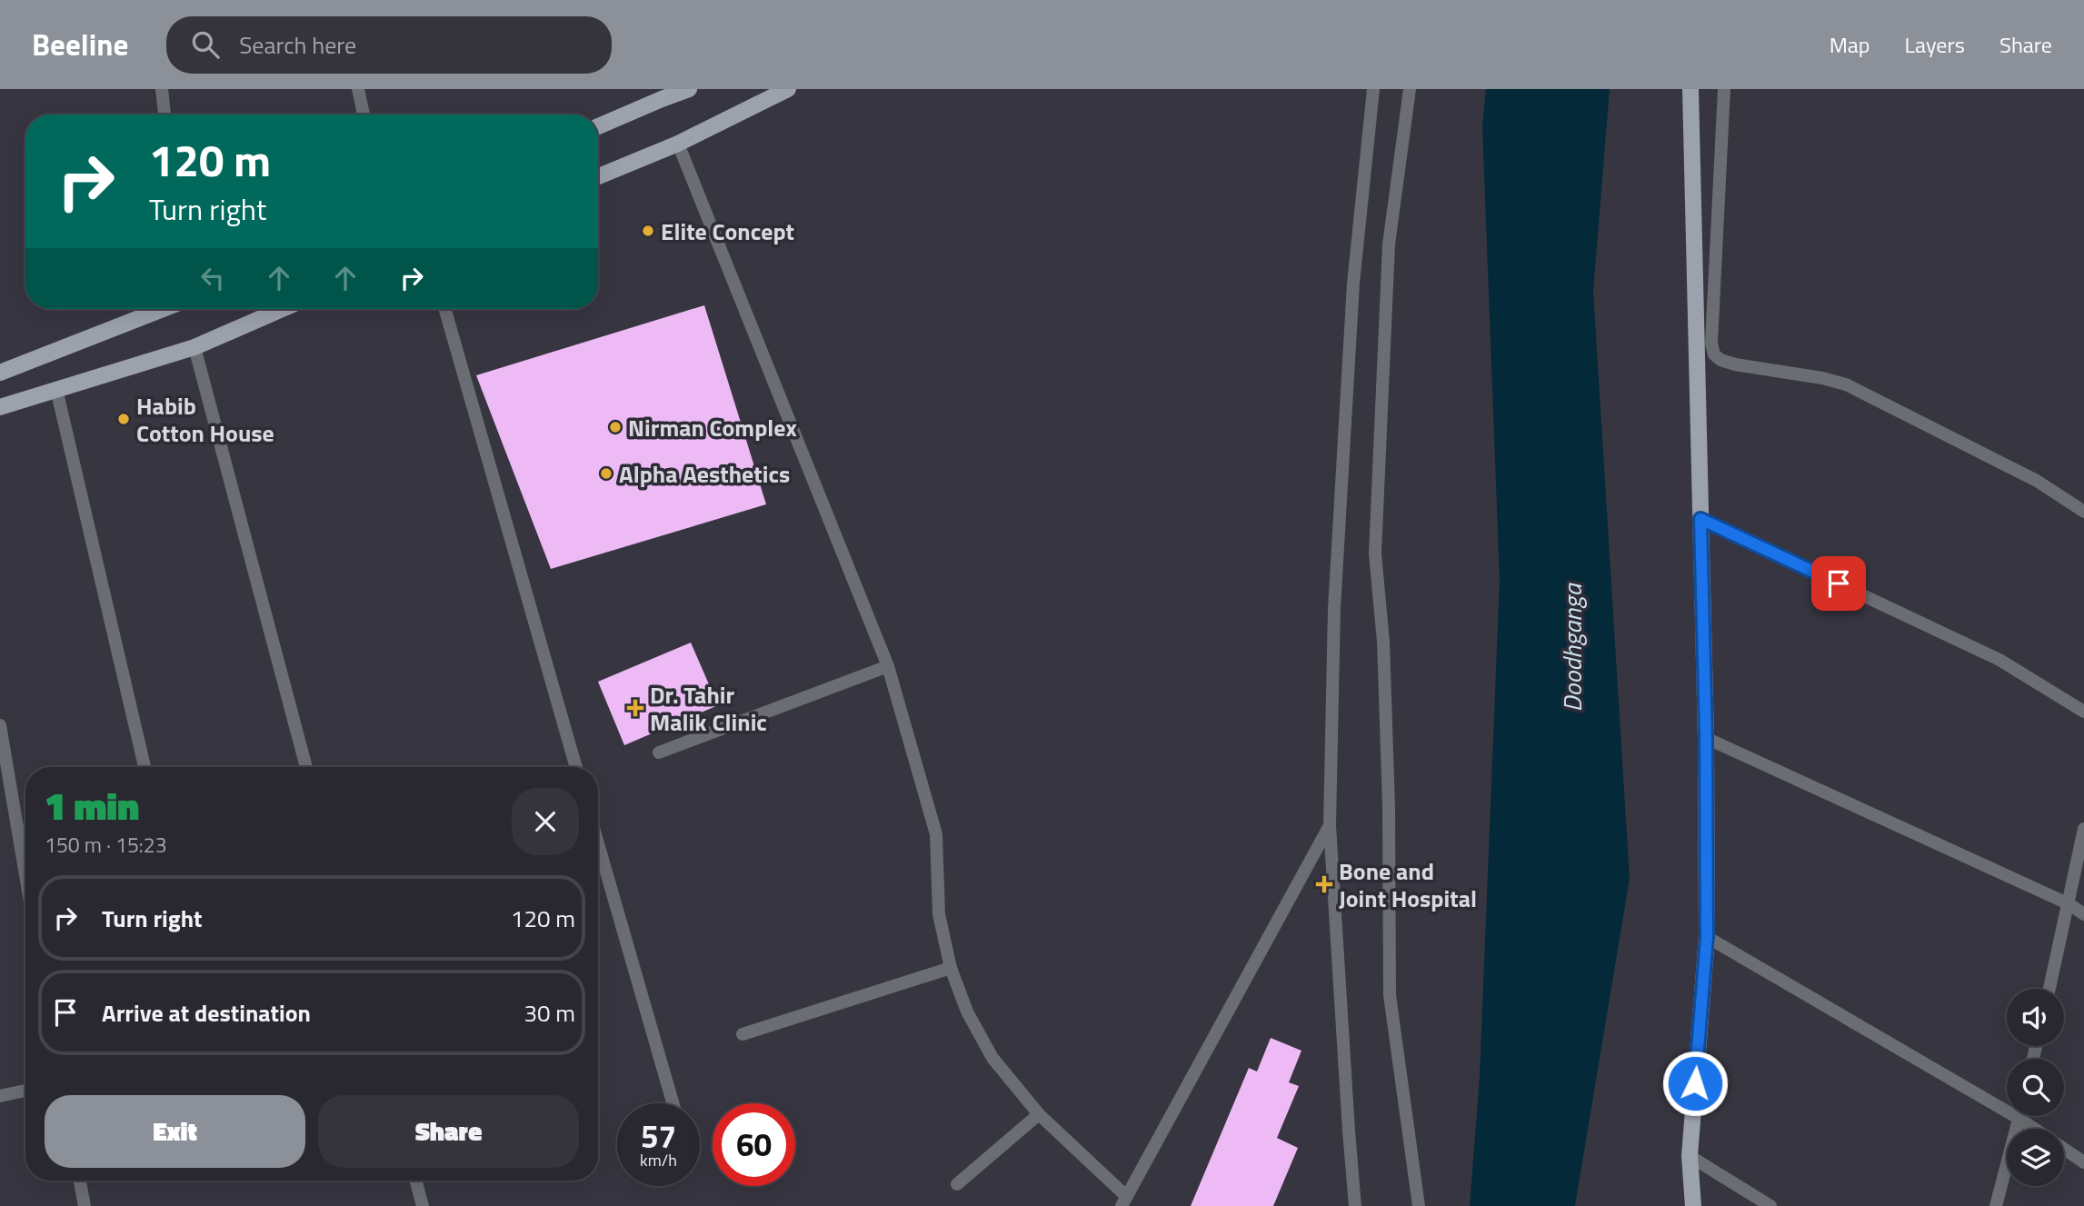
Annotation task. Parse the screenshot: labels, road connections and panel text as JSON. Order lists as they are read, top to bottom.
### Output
{
  "water": ["Doodhganga"],
  "places": {
    "other": [
      "Elite Concept",
      "Habib Cotton House",
      "Nirman Complex",
      "Alpha Aesthetics"
    ],
    "health": ["Dr. Tahir Malik Clinic", "Bone and Joint Hospital"]
  },
  "page": {
    "header": "Beeline",
    "search": "Search here",
    "nav": ["Map", "Layers", "Share"],
    "turn": ["120 m", "Turn right"],
    "heading": ["1 min", "150 m · 15:23"],
    "list": [
      {
        "name": "Turn right",
        "value": "120 m"
      },
      {
        "name": "Arrive at destination",
        "value": "30 m"
      }
    ],
    "buttons": ["Exit", "Share"],
    "speed": "57 km/h",
    "limit": "60"
  }
}
